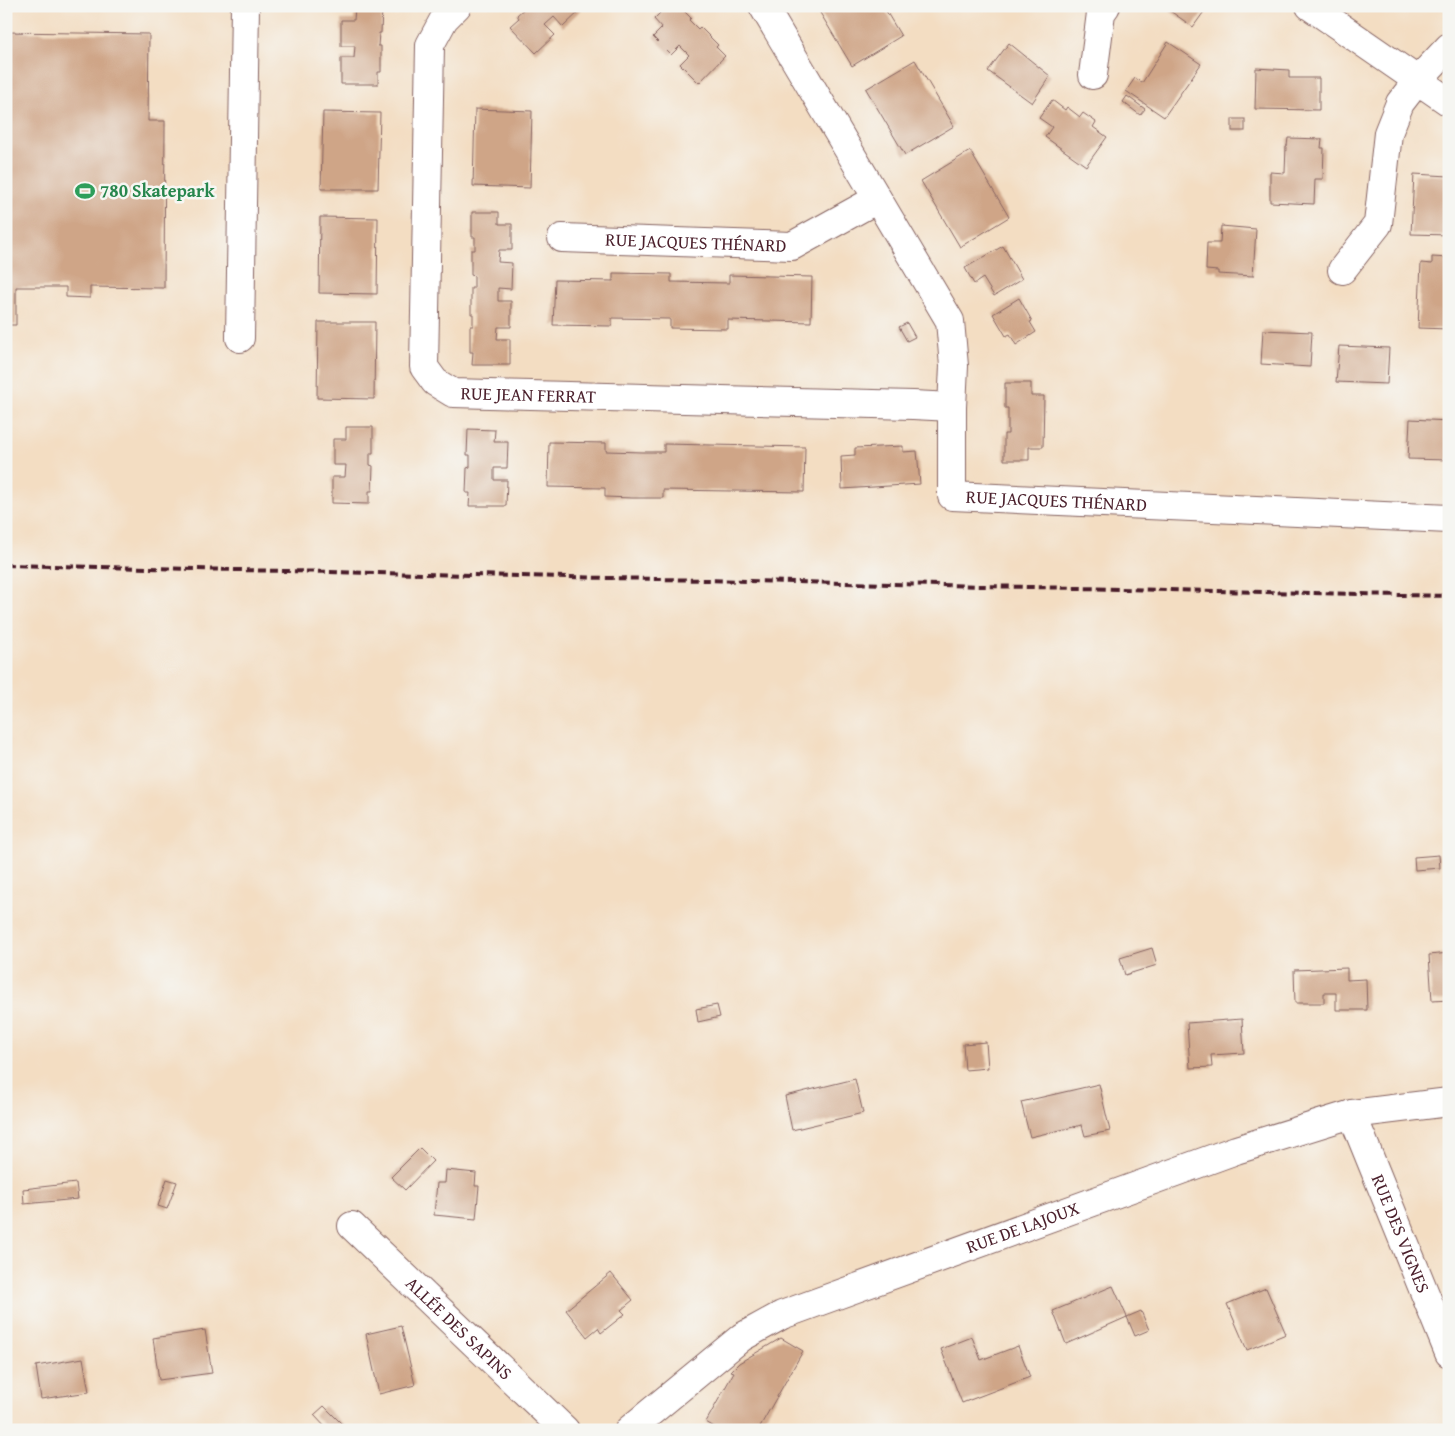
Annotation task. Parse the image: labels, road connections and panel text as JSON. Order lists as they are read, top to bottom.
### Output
{
  "streets": {
    "street": [
      "RUE JACQUES THÉNARD",
      "RUE JEAN FERRAT",
      "RUE DE LAJOUX",
      "RUE DES VIGNES",
      "ALLÉE DES SAPINS"
    ]
  },
  "crossings": [
    ["RUE JACQUES THÉNARD", "RUE JEAN FERRAT"],
    ["RUE DE LAJOUX", "RUE DES VIGNES"]
  ],
  "places": {
    "sports": ["780 Skatepark"]
  }
}
